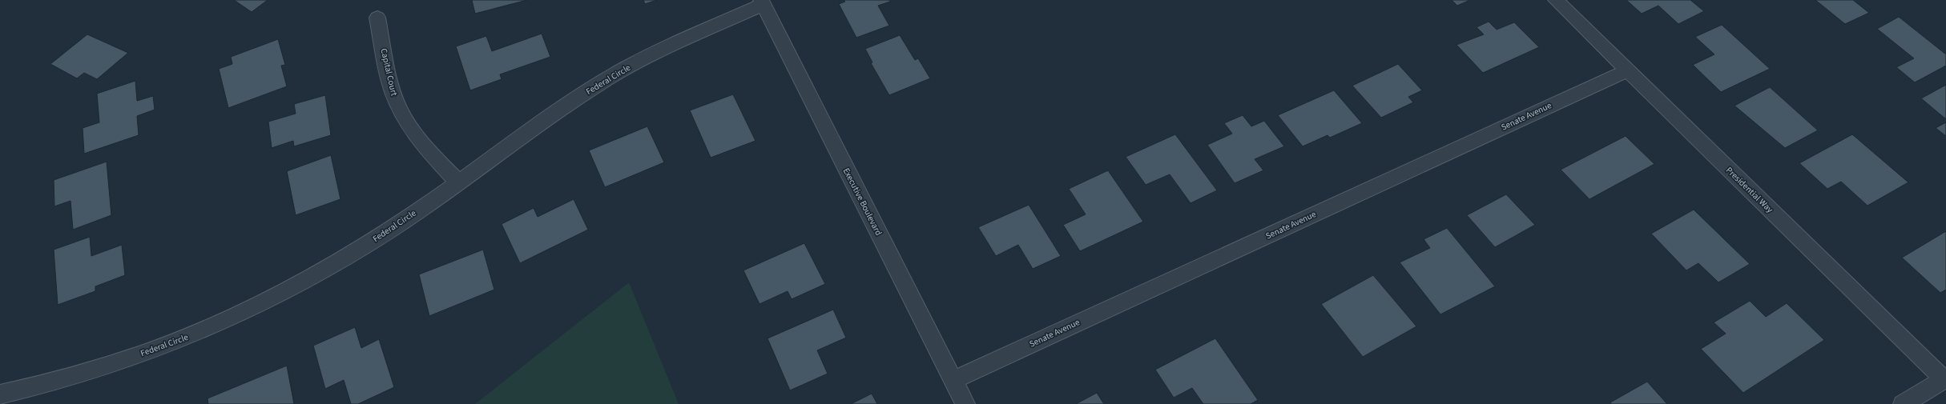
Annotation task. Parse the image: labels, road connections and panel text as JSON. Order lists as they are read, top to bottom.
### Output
{
  "streets": {
    "street": [
      "Capital Court",
      "Federal Circle",
      "Senate Avenue",
      "Presidential Way",
      "Executive Boulevard"
    ]
  },
  "crossings": [
    ["Capital Court", "Federal Circle"],
    ["Federal Circle", "Executive Boulevard"],
    ["Senate Avenue", "Presidential Way"],
    ["Senate Avenue", "Executive Boulevard"]
  ]
}
